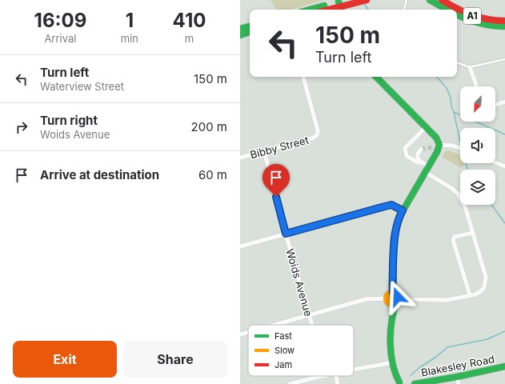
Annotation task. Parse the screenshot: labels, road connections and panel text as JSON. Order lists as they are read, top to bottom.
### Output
{
  "streets": {
    "main road": ["A1", "Blakesley Road"],
    "street": ["Bibby Street", "Woids Avenue"]
  },
  "crossings": [
    ["Bibby Street", "Woids Avenue"]
  ],
  "legend": ["Fast", "Slow", "Jam"],
  "north": "bottom left",
  "page": {
    "eta": [
      "16:09",
      "Arrival",
      "1",
      "min",
      "410",
      "m"
    ],
    "turn": ["150 m", "Turn left"],
    "list": [
      {
        "name": "Turn left",
        "note": "Waterview Street",
        "value": "150 m"
      },
      {
        "name": "Turn right",
        "note": "Woids Avenue",
        "value": "200 m"
      },
      {
        "name": "Arrive at destination",
        "value": "60 m"
      }
    ],
    "buttons": ["Exit", "Share"]
  }
}
